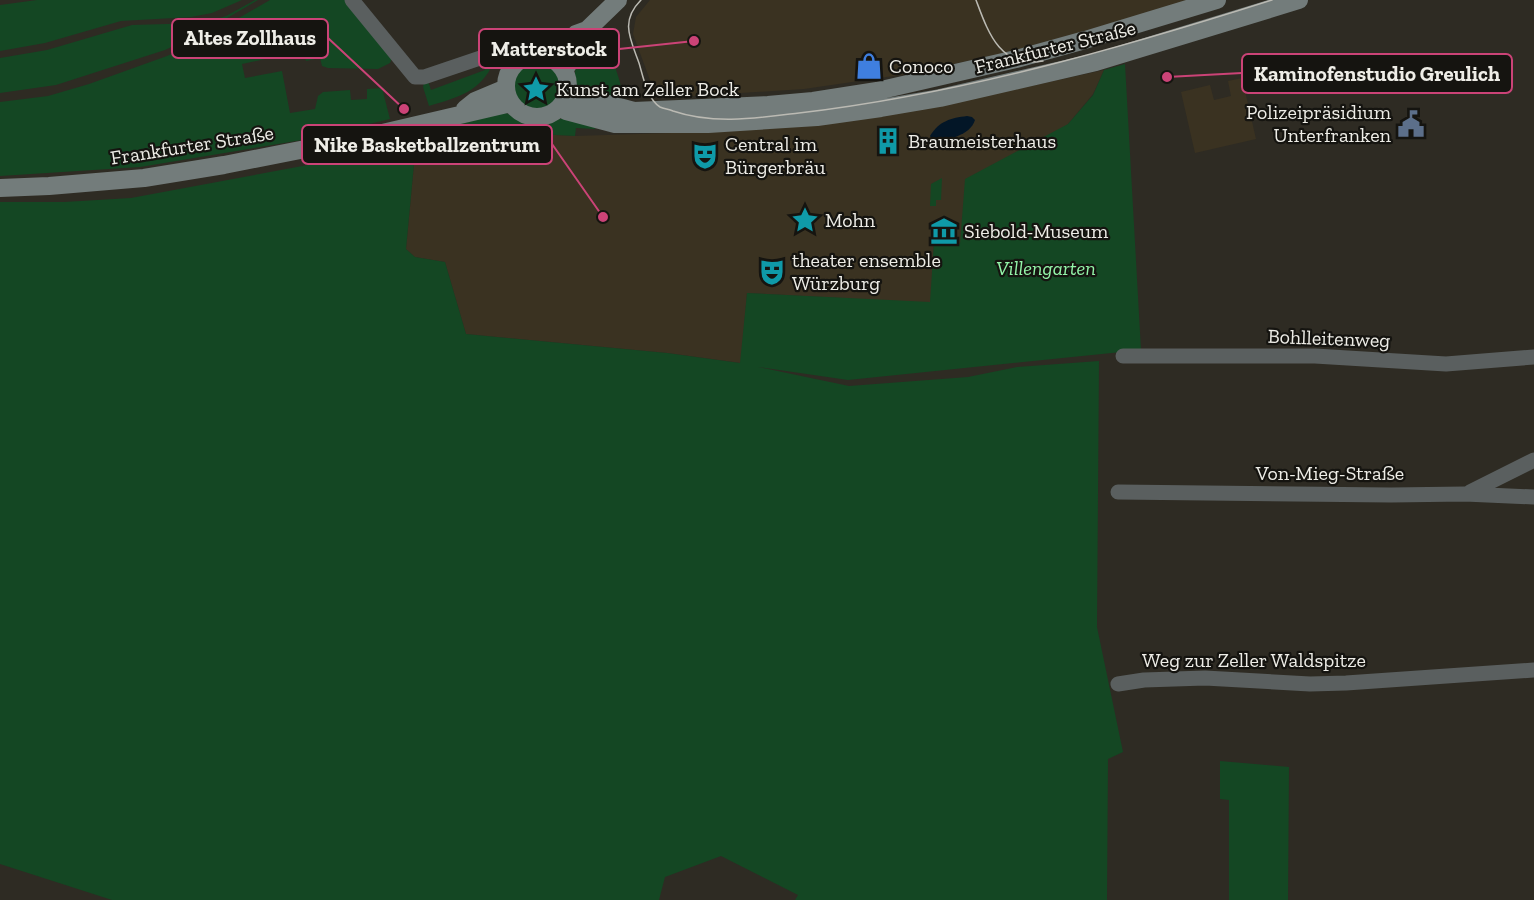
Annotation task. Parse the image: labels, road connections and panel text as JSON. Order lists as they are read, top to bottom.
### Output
{
  "streets": {
    "street": [
      "Frankfurter Straße",
      "Bohlleitenweg",
      "Von-Mieg-Straße",
      "Weg zur Zeller Waldspitze"
    ]
  },
  "parks": ["Villengarten"],
  "places": {
    "other": [
      "Matterstock",
      "Kaminofenstudio Greulich",
      "Altes Zollhaus",
      "Nike Basketballzentrum"
    ],
    "shop": ["Conoco"],
    "place": ["Kunst am Zeller Bock", "Mohn"],
    "public building": ["Polizeipräsidium Unterfranken"],
    "building": ["Braumeisterhaus"],
    "theatre": ["Central im Bürgerbräu", "theater ensemble Würzburg"],
    "museum": ["Siebold-Museum"]
  }
}
